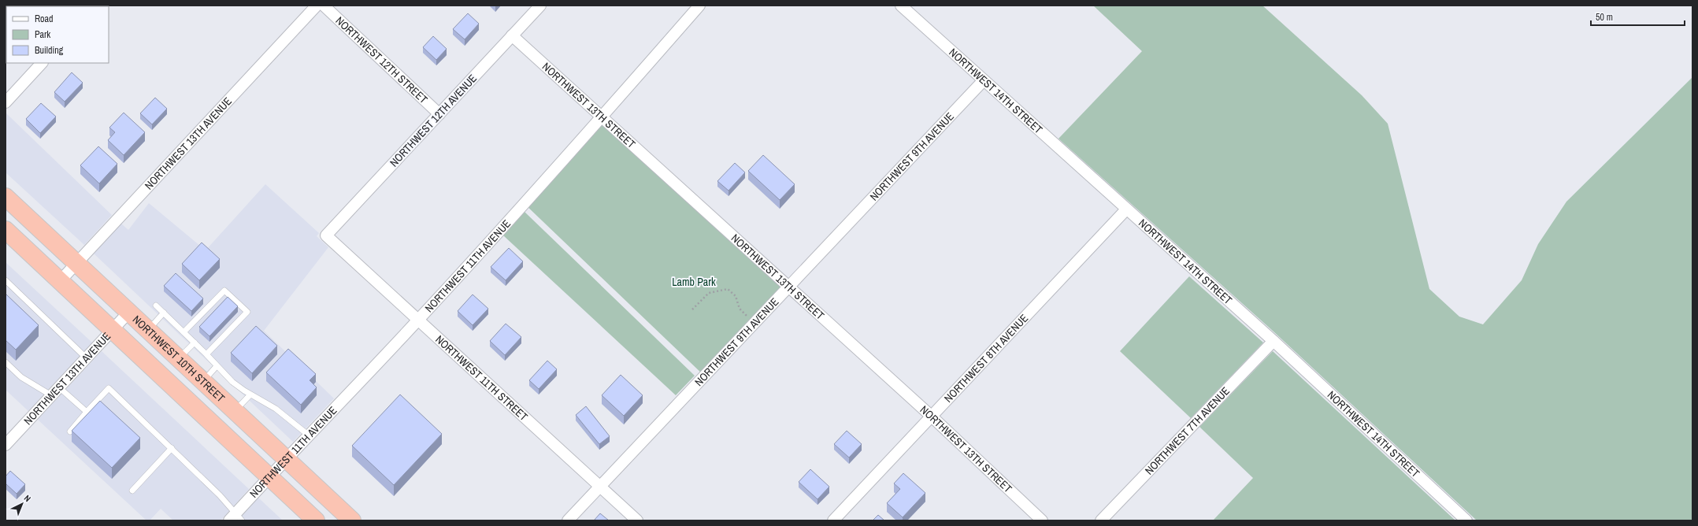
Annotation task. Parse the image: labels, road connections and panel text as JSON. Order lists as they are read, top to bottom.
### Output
{
  "streets": {
    "highway": ["NORTHWEST 10TH STREET"],
    "street": [
      "NORTHWEST 12TH STREET",
      "NORTHWEST 14TH STREET",
      "NORTHWEST 13TH STREET",
      "NORTHWEST 12TH AVENUE",
      "NORTHWEST 13TH AVENUE",
      "NORTHWEST 9TH AVENUE",
      "NORTHWEST 11TH AVENUE",
      "NORTHWEST 8TH AVENUE",
      "NORTHWEST 11TH STREET",
      "NORTHWEST 7TH AVENUE"
    ]
  },
  "crossings": [
    ["NORTHWEST 12TH STREET", "NORTHWEST 12TH AVENUE"],
    ["NORTHWEST 14TH STREET", "NORTHWEST 9TH AVENUE"],
    ["NORTHWEST 14TH STREET", "NORTHWEST 8TH AVENUE"],
    ["NORTHWEST 14TH STREET", "NORTHWEST 7TH AVENUE"],
    ["NORTHWEST 13TH STREET", "NORTHWEST 12TH AVENUE"],
    ["NORTHWEST 13TH STREET", "NORTHWEST 9TH AVENUE"],
    ["NORTHWEST 13TH STREET", "NORTHWEST 11TH AVENUE"],
    ["NORTHWEST 13TH STREET", "NORTHWEST 8TH AVENUE"],
    ["NORTHWEST 12TH AVENUE", "NORTHWEST 11TH STREET"],
    ["NORTHWEST 13TH AVENUE", "NORTHWEST 10TH STREET"],
    ["NORTHWEST 9TH AVENUE", "NORTHWEST 11TH STREET"],
    ["NORTHWEST 11TH AVENUE", "NORTHWEST 10TH STREET"],
    ["NORTHWEST 11TH AVENUE", "NORTHWEST 11TH STREET"]
  ],
  "parks": ["Lamb Park"],
  "legend": ["Road", "Park", "Building"],
  "scale_bar": "50 m",
  "north": "top right"
}
